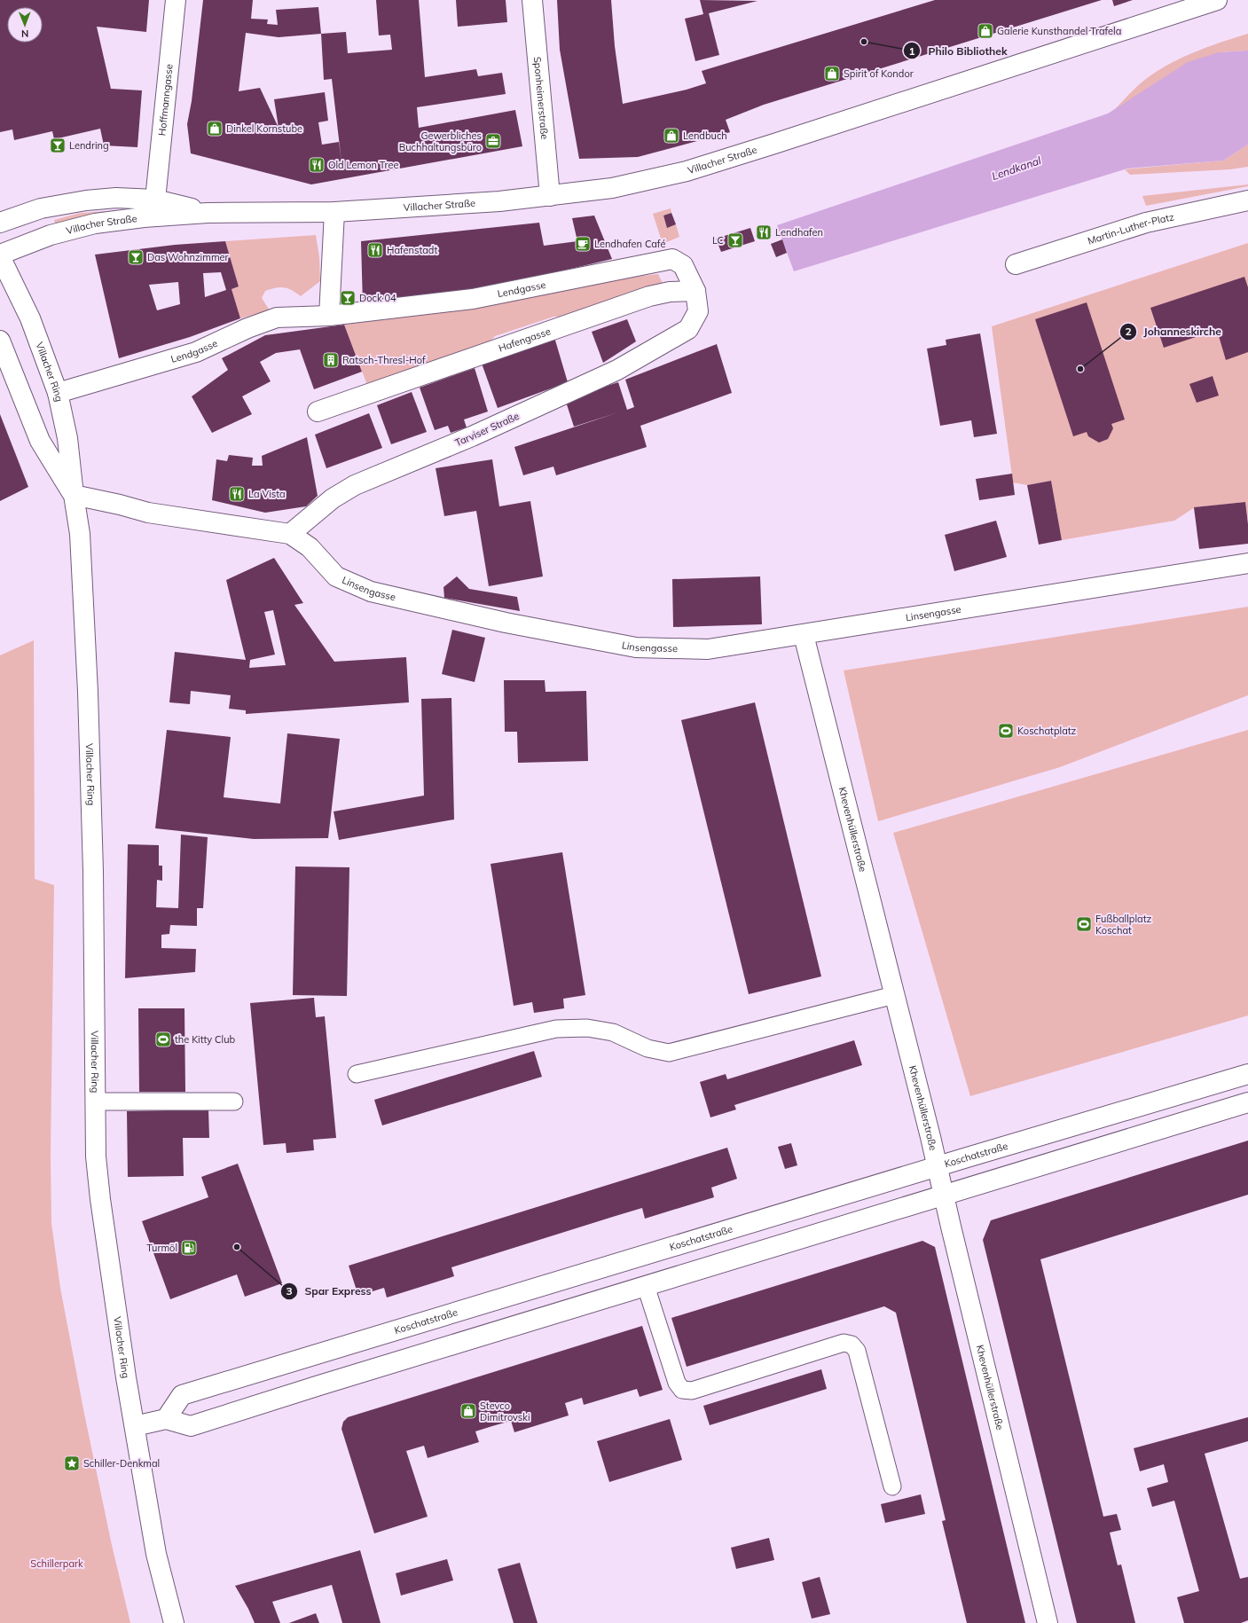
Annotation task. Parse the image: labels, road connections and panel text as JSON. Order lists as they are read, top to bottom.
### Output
{
  "streets": {
    "main road": [
      "Sponheimerstraße",
      "Hoffmanngasse",
      "Villacher Straße",
      "Martin-Luther-Platz",
      "Lendgasse",
      "Hafengasse",
      "Villacher Ring",
      "Tarviser Straße",
      "Linsengasse",
      "Khevenhüllerstraße",
      "Koschatstraße"
    ]
  },
  "crossings": [
    ["Sponheimerstraße", "Villacher Straße"],
    ["Hoffmanngasse", "Villacher Straße"],
    ["Villacher Straße", "Villacher Ring"],
    ["Lendgasse", "Hafengasse"],
    ["Lendgasse", "Villacher Ring"],
    ["Lendgasse", "Tarviser Straße"],
    ["Hafengasse", "Tarviser Straße"],
    ["Villacher Ring", "Linsengasse"],
    ["Tarviser Straße", "Linsengasse"],
    ["Linsengasse", "Khevenhüllerstraße"],
    ["Khevenhüllerstraße", "Koschatstraße"]
  ],
  "water": ["Lendkanal"],
  "parks": ["Schillerpark"],
  "places": {
    "shop": [
      "Galerie Kunsthandel Trafela",
      "Spirit of Kondor",
      "Dinkel Kornstube",
      "Lendbuch",
      "Stevco Dimitrovski"
    ],
    "other": ["Philo Bibliothek", "Johanneskirche", "Spar Express"],
    "office": ["Gewerbliches Buchhaltungsbüro"],
    "bar": [
      "Lendring",
      "LC",
      "Das Wohnzimmer",
      "Dock 04"
    ],
    "restaurant": [
      "Old Lemon Tree",
      "Lendhafen",
      "Hafenstadt",
      "La Vista"
    ],
    "cafe": ["Lendhafen Café"],
    "building": ["Ratsch-Thresl-Hof"],
    "sports": ["Koschatplatz", "Fußballplatz Koschat", "the Kitty Club"],
    "fuel station": ["Turmöl"],
    "place": ["Schiller-Denkmal"]
  },
  "north": "bottom"
}
